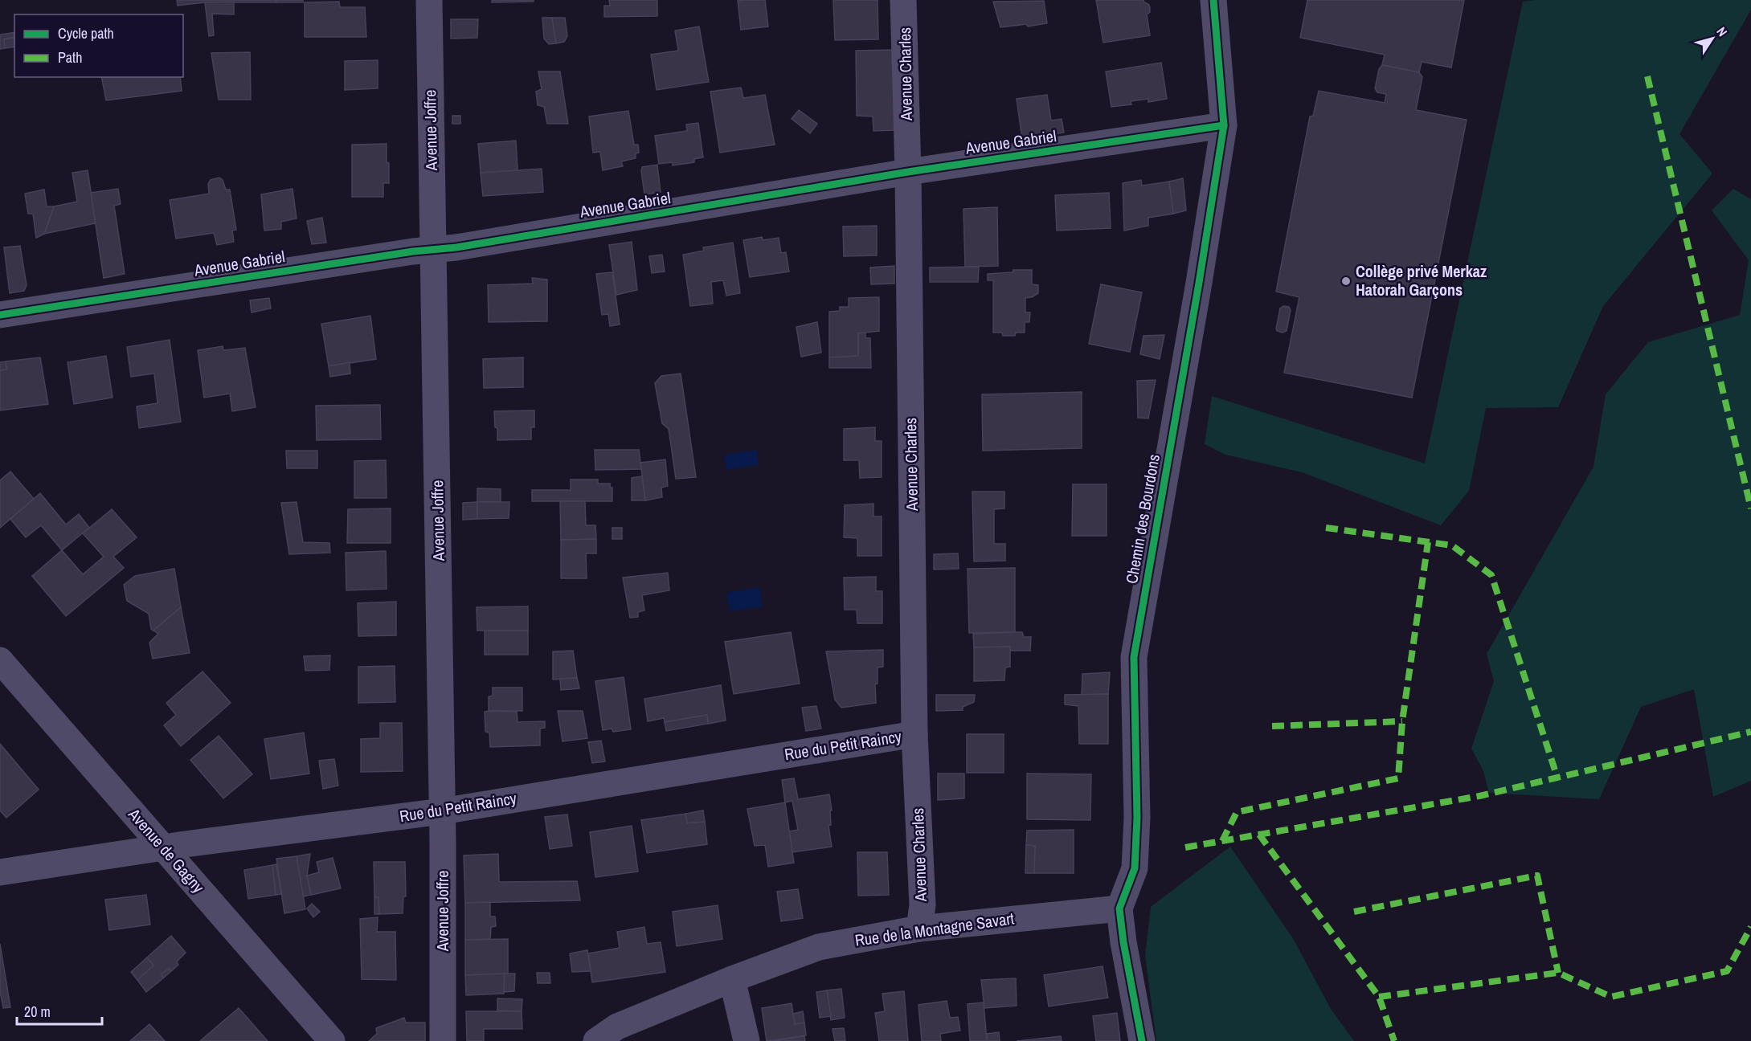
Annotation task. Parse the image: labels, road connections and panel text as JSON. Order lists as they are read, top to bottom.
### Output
{
  "streets": {
    "street": [
      "Avenue Charles",
      "Avenue Joffre",
      "Avenue Gabriel",
      "Chemin des Bourdons",
      "Rue du Petit Raincy",
      "Avenue de Gagny",
      "Rue de la Montagne Savart"
    ]
  },
  "crossings": [
    ["Avenue Charles", "Avenue Gabriel"],
    ["Avenue Charles", "Rue du Petit Raincy"],
    ["Avenue Charles", "Rue de la Montagne Savart"],
    ["Avenue Joffre", "Avenue Gabriel"],
    ["Avenue Joffre", "Rue du Petit Raincy"],
    ["Avenue Gabriel", "Chemin des Bourdons"],
    ["Chemin des Bourdons", "Rue de la Montagne Savart"],
    ["Rue du Petit Raincy", "Avenue de Gagny"]
  ],
  "places": ["Collège privé Merkaz Hatorah Garçons"],
  "legend": ["Cycle path", "Path"],
  "scale_bar": "20 m",
  "north": "top right"
}
